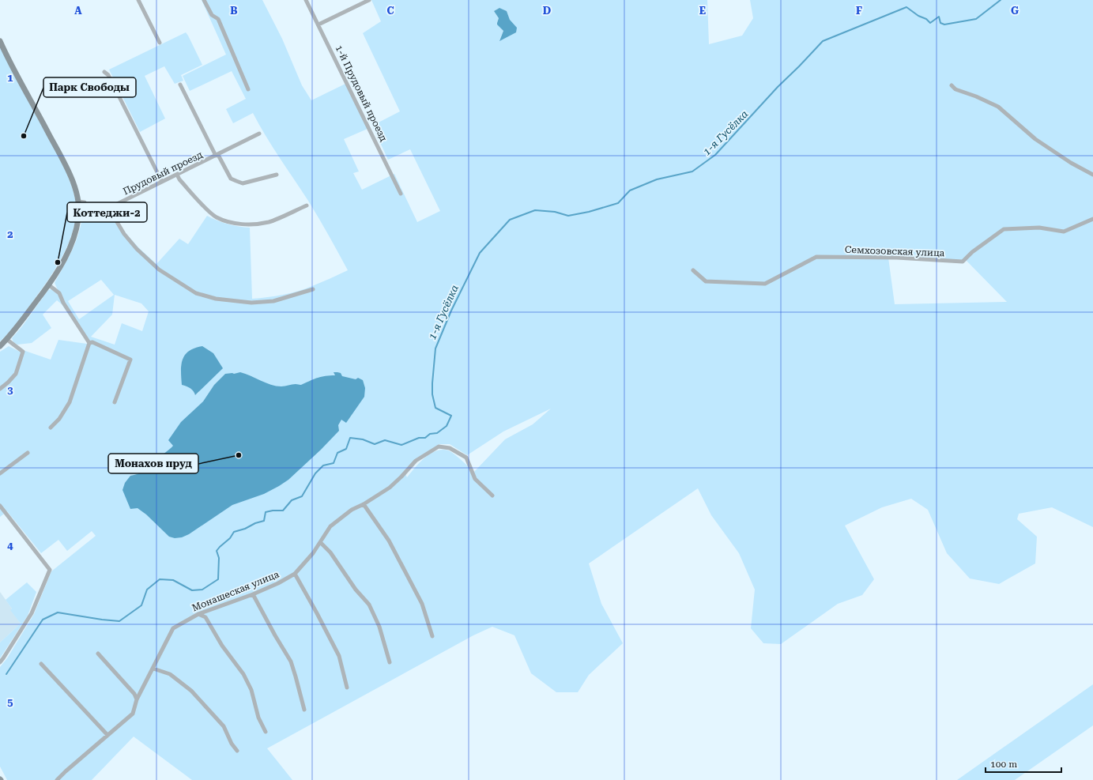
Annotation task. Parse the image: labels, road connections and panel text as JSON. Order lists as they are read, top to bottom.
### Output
{
  "streets": {
    "street": [
      "1-й Прудовый проезд",
      "Прудовый проезд",
      "Семхозовская улица",
      "Монашеская улица"
    ]
  },
  "water": ["1-я Гусёлка"],
  "places": ["Парк Свободы", "Коттеджи-2", "Монахов пруд"],
  "scale_bar": "100 m",
  "grid": {
    "columns": [
      "A",
      "B",
      "C",
      "D",
      "E",
      "F",
      "G"
    ],
    "rows": [
      "1",
      "2",
      "3",
      "4",
      "5"
    ]
  }
}
